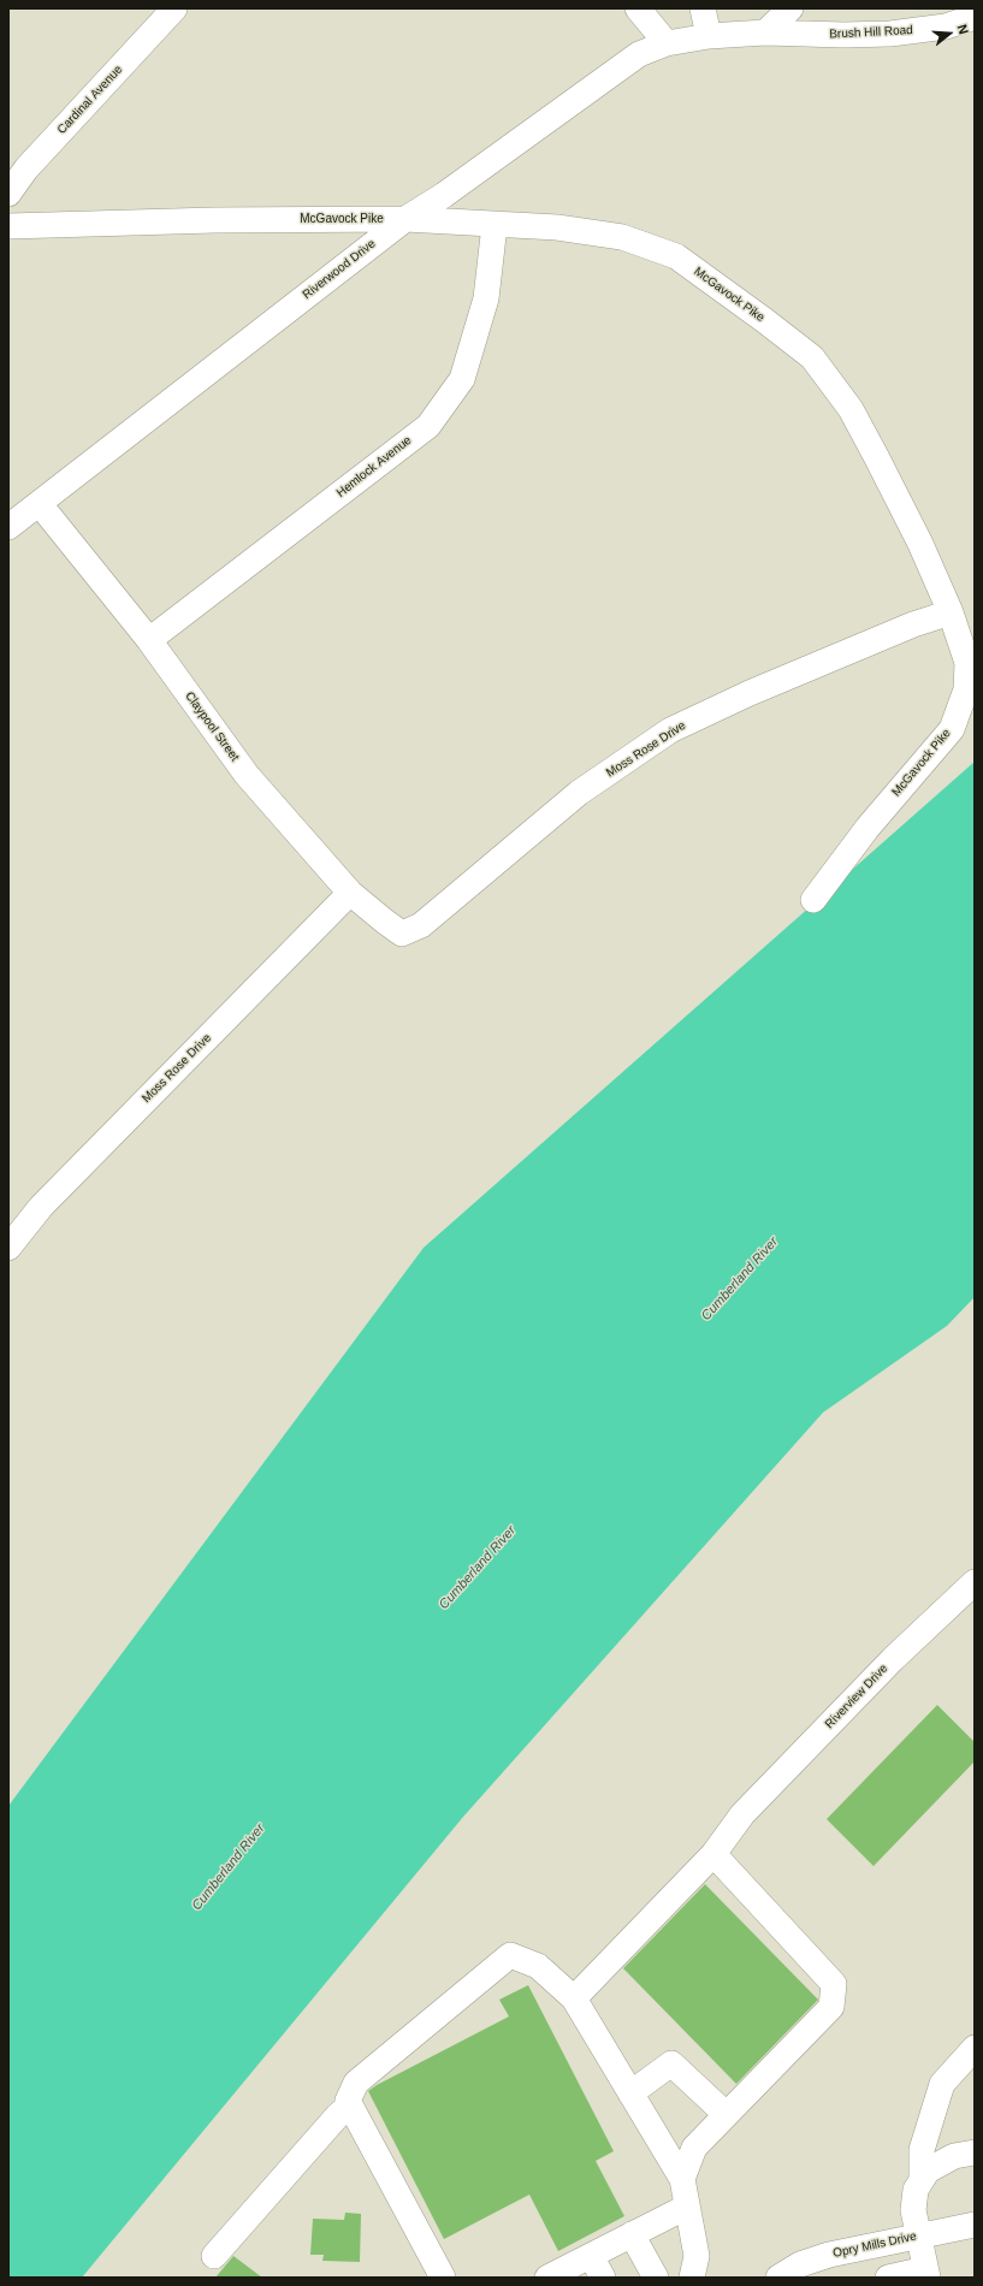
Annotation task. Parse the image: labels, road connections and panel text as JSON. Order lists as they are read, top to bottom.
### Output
{
  "streets": {
    "street": [
      "Brush Hill Road",
      "Cardinal Avenue",
      "McGavock Pike",
      "Riverwood Drive",
      "Hemlock Avenue",
      "Claypool Street",
      "Moss Rose Drive",
      "Riverview Drive",
      "Opry Mills Drive"
    ]
  },
  "crossings": [
    ["Brush Hill Road", "Riverwood Drive"],
    ["McGavock Pike", "Riverwood Drive"],
    ["McGavock Pike", "Hemlock Avenue"],
    ["McGavock Pike", "Moss Rose Drive"],
    ["Riverwood Drive", "Claypool Street"],
    ["Hemlock Avenue", "Claypool Street"],
    ["Claypool Street", "Moss Rose Drive"]
  ],
  "water": ["Cumberland River"],
  "north": "right"
}
